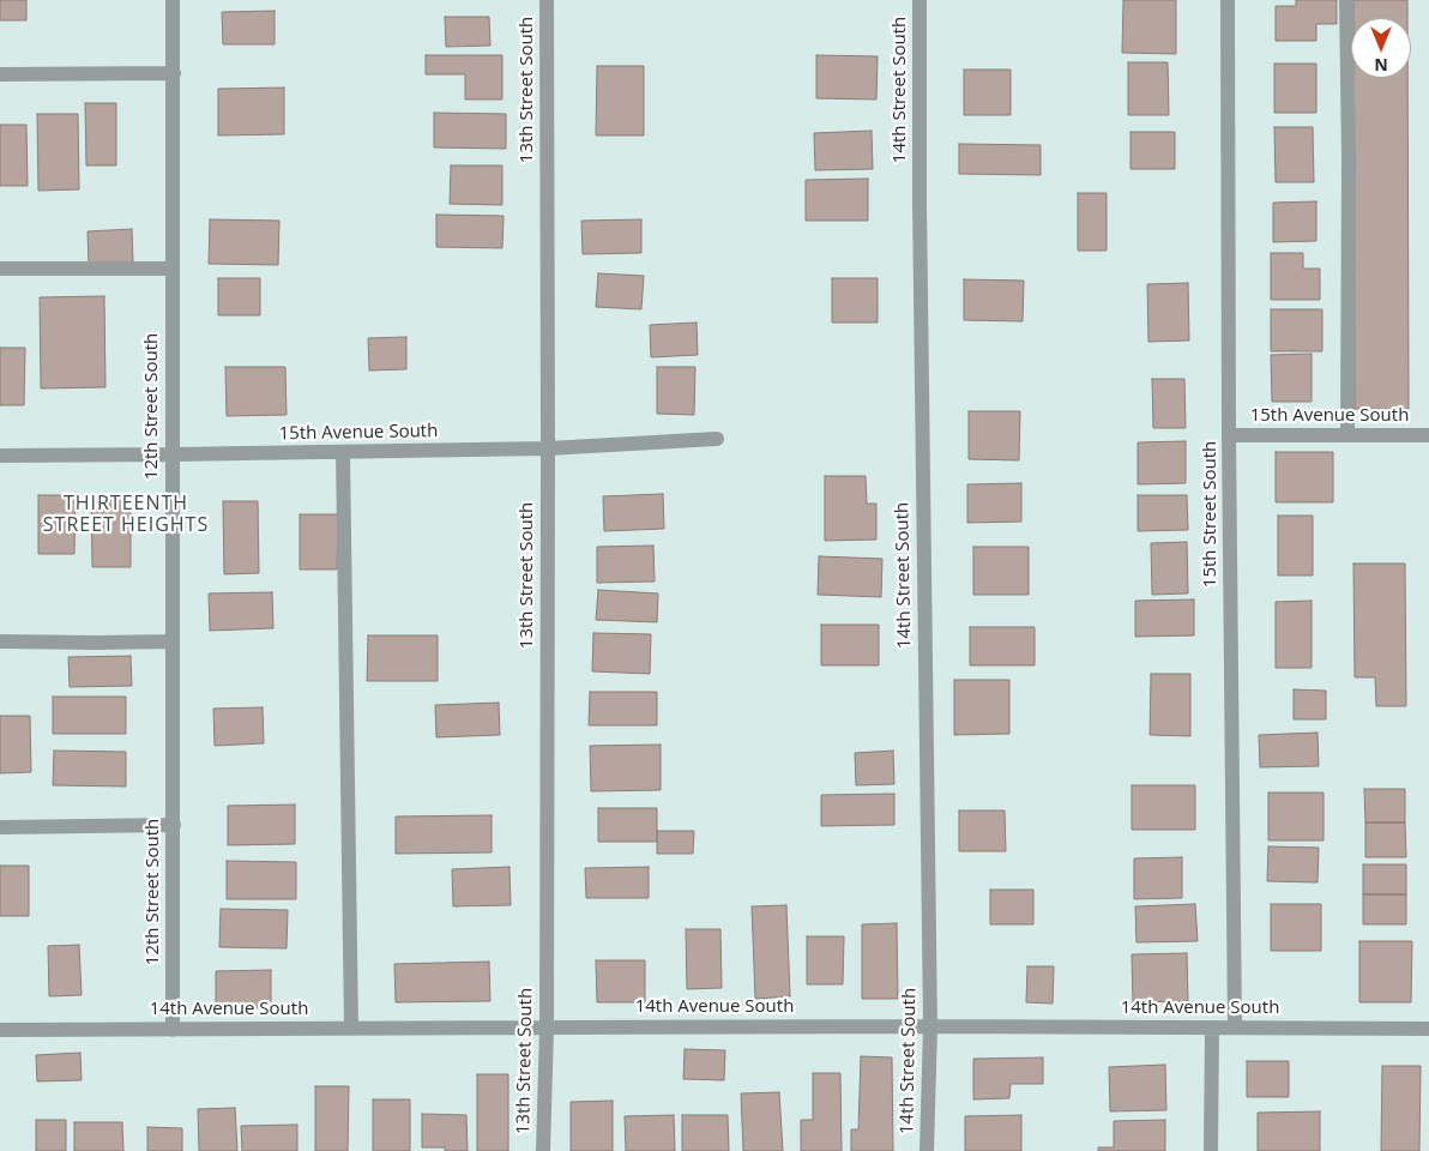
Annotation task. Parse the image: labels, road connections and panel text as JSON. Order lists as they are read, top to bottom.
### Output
{
  "streets": {
    "street": [
      "13th Street South",
      "14th Street South",
      "12th Street South",
      "15th Avenue South",
      "15th Street South",
      "14th Avenue South"
    ]
  },
  "crossings": [
    ["13th Street South", "15th Avenue South"],
    ["13th Street South", "14th Avenue South"],
    ["14th Street South", "14th Avenue South"],
    ["12th Street South", "15th Avenue South"],
    ["12th Street South", "14th Avenue South"],
    ["15th Avenue South", "15th Street South"],
    ["15th Street South", "14th Avenue South"]
  ],
  "districts": ["THIRTEENTH STREET HEIGHTS"],
  "north": "bottom"
}
